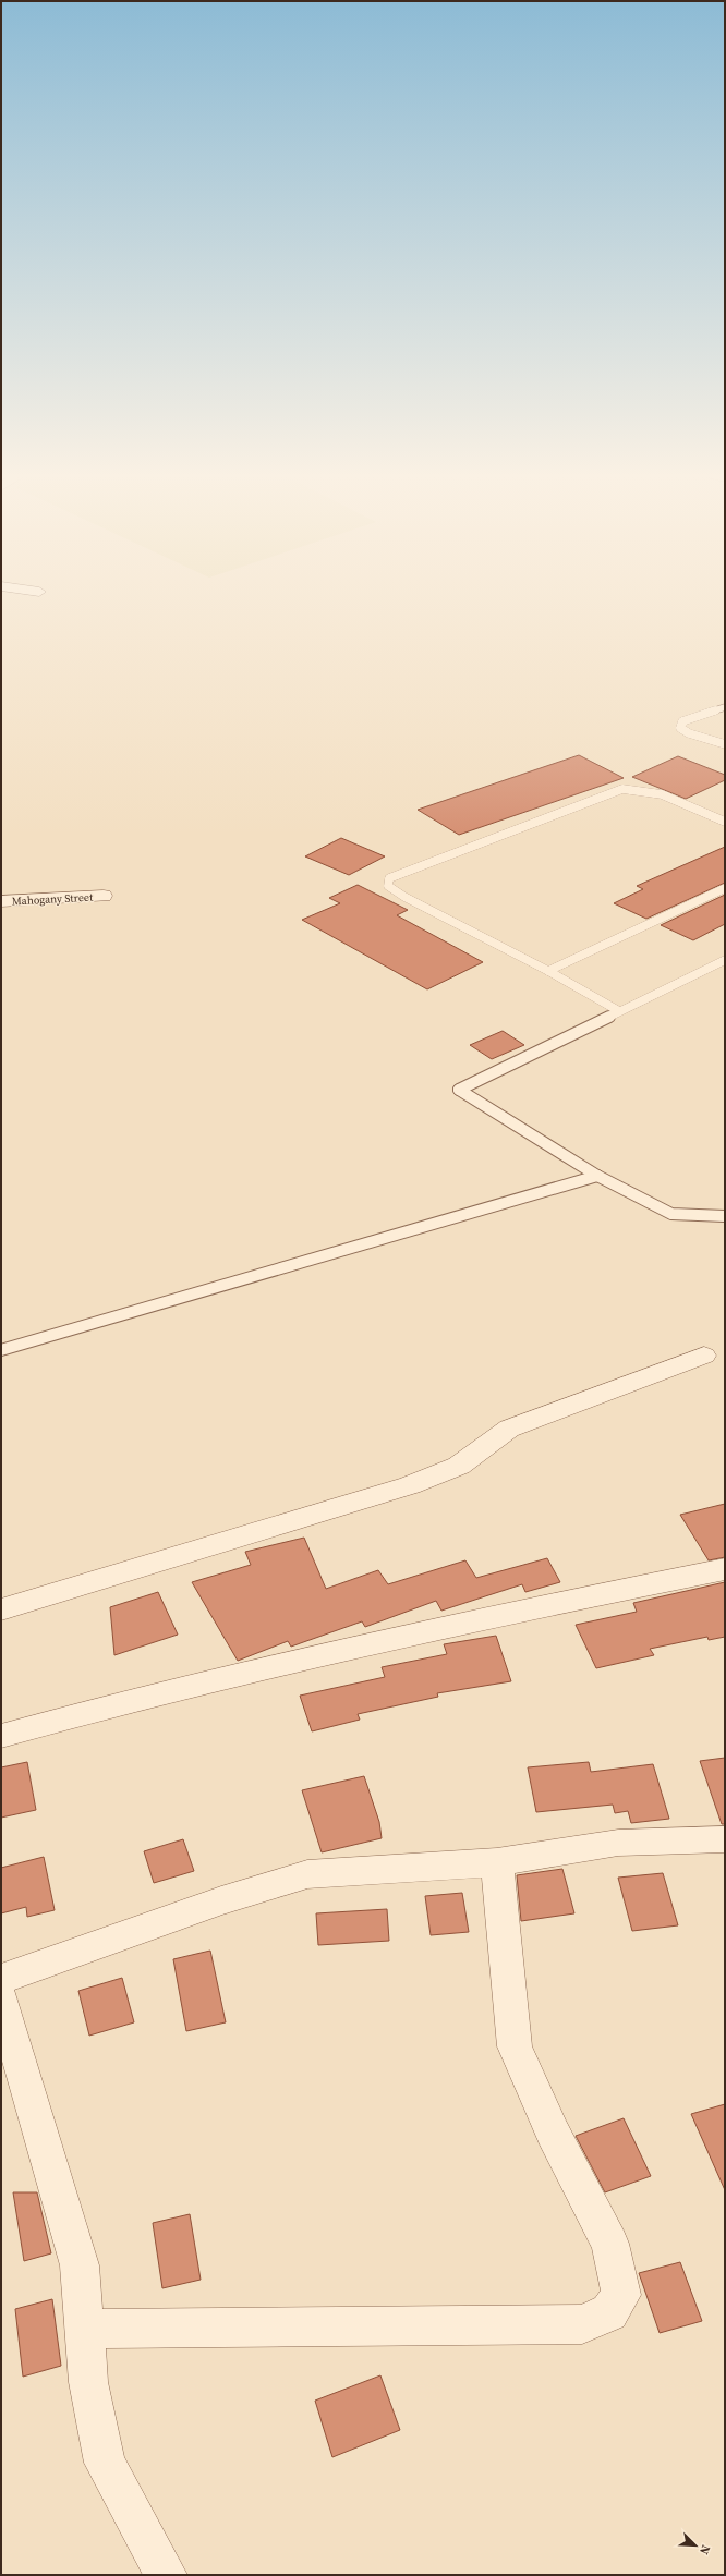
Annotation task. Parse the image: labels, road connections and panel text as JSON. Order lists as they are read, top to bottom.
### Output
{
  "streets": {
    "street": ["Mahogany Street"]
  },
  "north": "bottom right"
}
